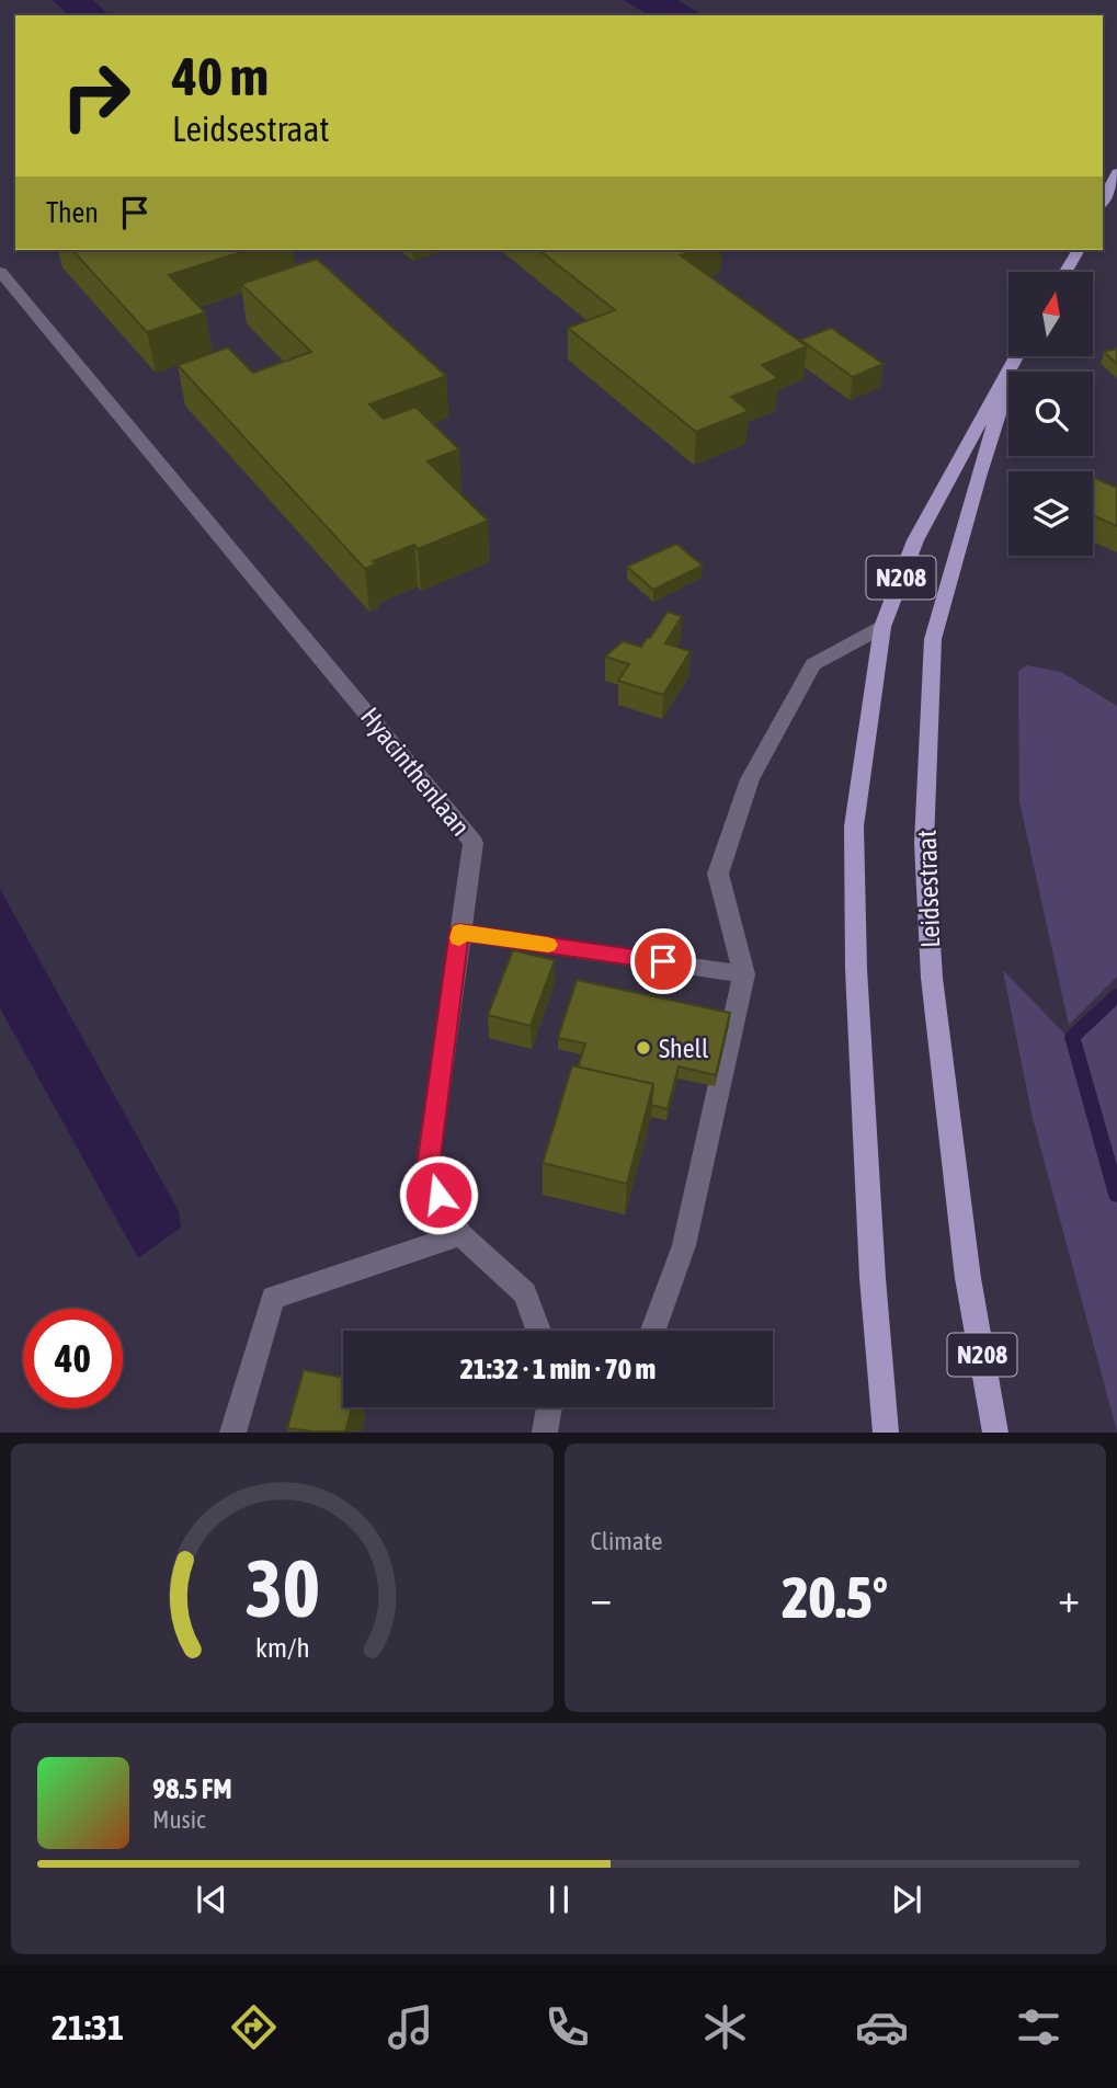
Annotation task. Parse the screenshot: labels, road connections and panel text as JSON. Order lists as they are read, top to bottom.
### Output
{
  "streets": {
    "main road": ["N208", "Leidsestraat"],
    "street": ["Hyacinthenlaan"]
  },
  "places": ["Shell"],
  "north": "top",
  "page": {
    "turn": ["40 m", "Leidsestraat"],
    "then": "Then",
    "limit": "40",
    "trip": "21:32 · 1 min · 70 m",
    "tile": "Climate",
    "heat": ["−", "20.5°", "+"],
    "song": ["98.5 FM", "Music"],
    "tabs": "21:31",
    "gauge": ["30", "km/h"]
  }
}
